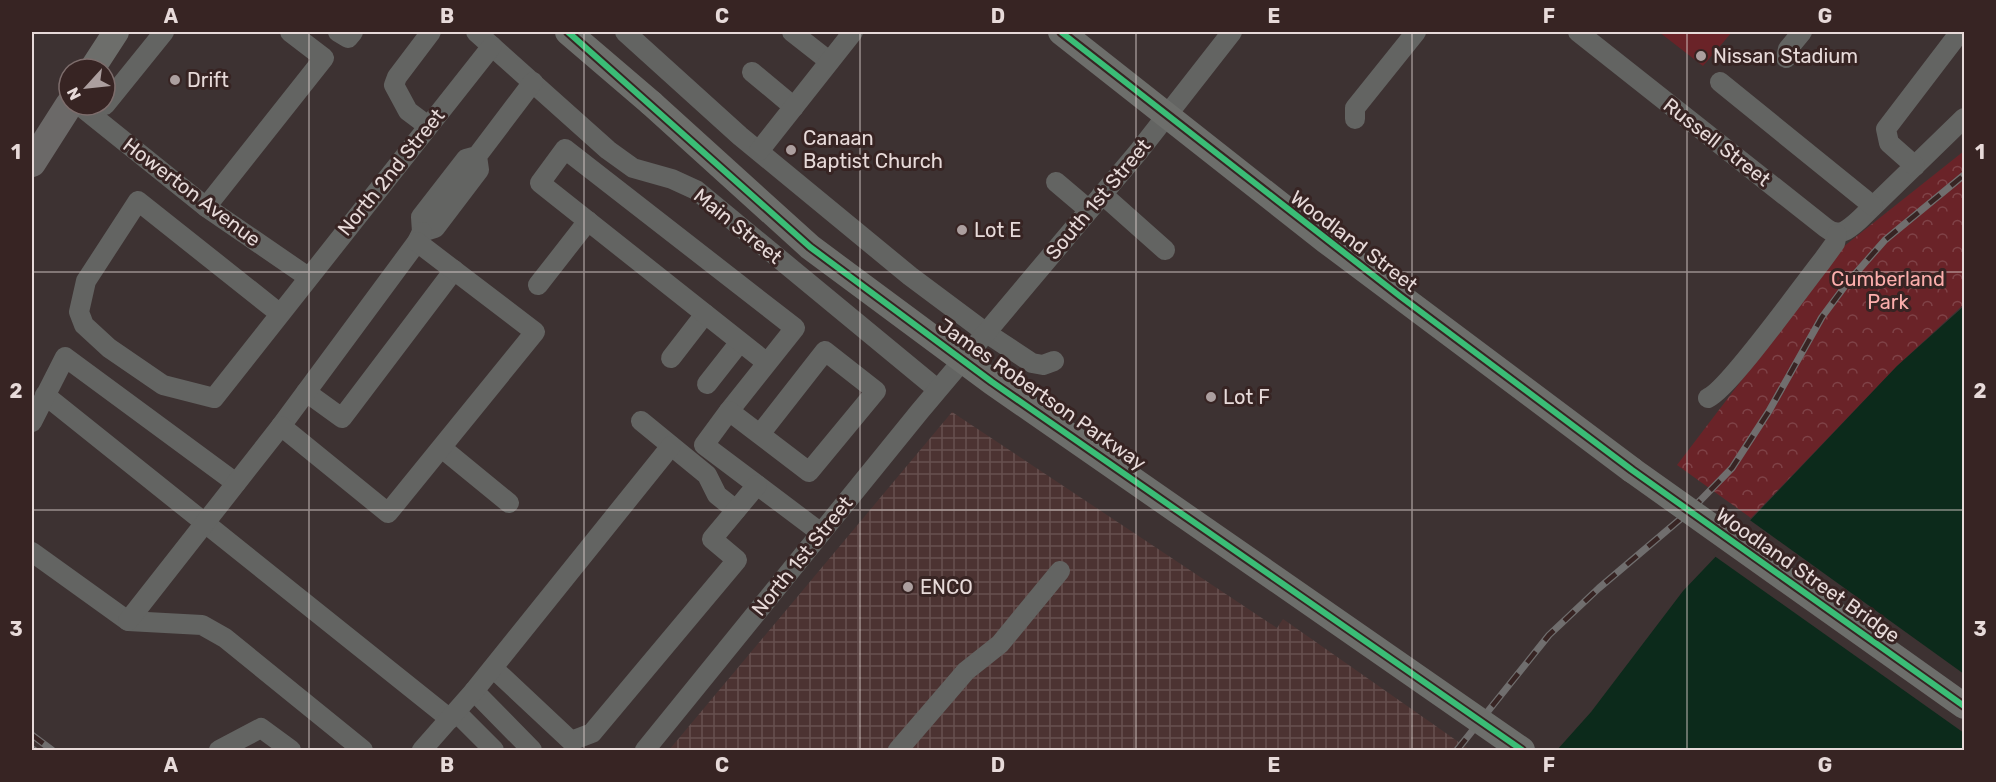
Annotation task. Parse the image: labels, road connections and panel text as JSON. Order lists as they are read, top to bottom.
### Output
{
  "streets": {
    "main road": ["Woodland Street", "James Robertson Parkway", "Woodland Street Bridge"],
    "street": [
      "Russell Street",
      "North 2nd Street",
      "Howerton Avenue",
      "South 1st Street",
      "Main Street",
      "North 1st Street"
    ]
  },
  "crossings": [
    ["North 2nd Street", "Howerton Avenue"],
    ["North 2nd Street", "Main Street"],
    ["South 1st Street", "Woodland Street"],
    ["South 1st Street", "North 1st Street"],
    ["Main Street", "North 1st Street"],
    ["Woodland Street", "Woodland Street Bridge"]
  ],
  "parks": ["Cumberland Park"],
  "places": [
    "Nissan Stadium",
    "Drift",
    "Canaan Baptist Church",
    "Lot E",
    "Lot F",
    "ENCO"
  ],
  "north": "bottom left",
  "grid": {
    "columns": [
      "A",
      "B",
      "C",
      "D",
      "E",
      "F",
      "G"
    ],
    "rows": ["1", "2", "3"]
  }
}
